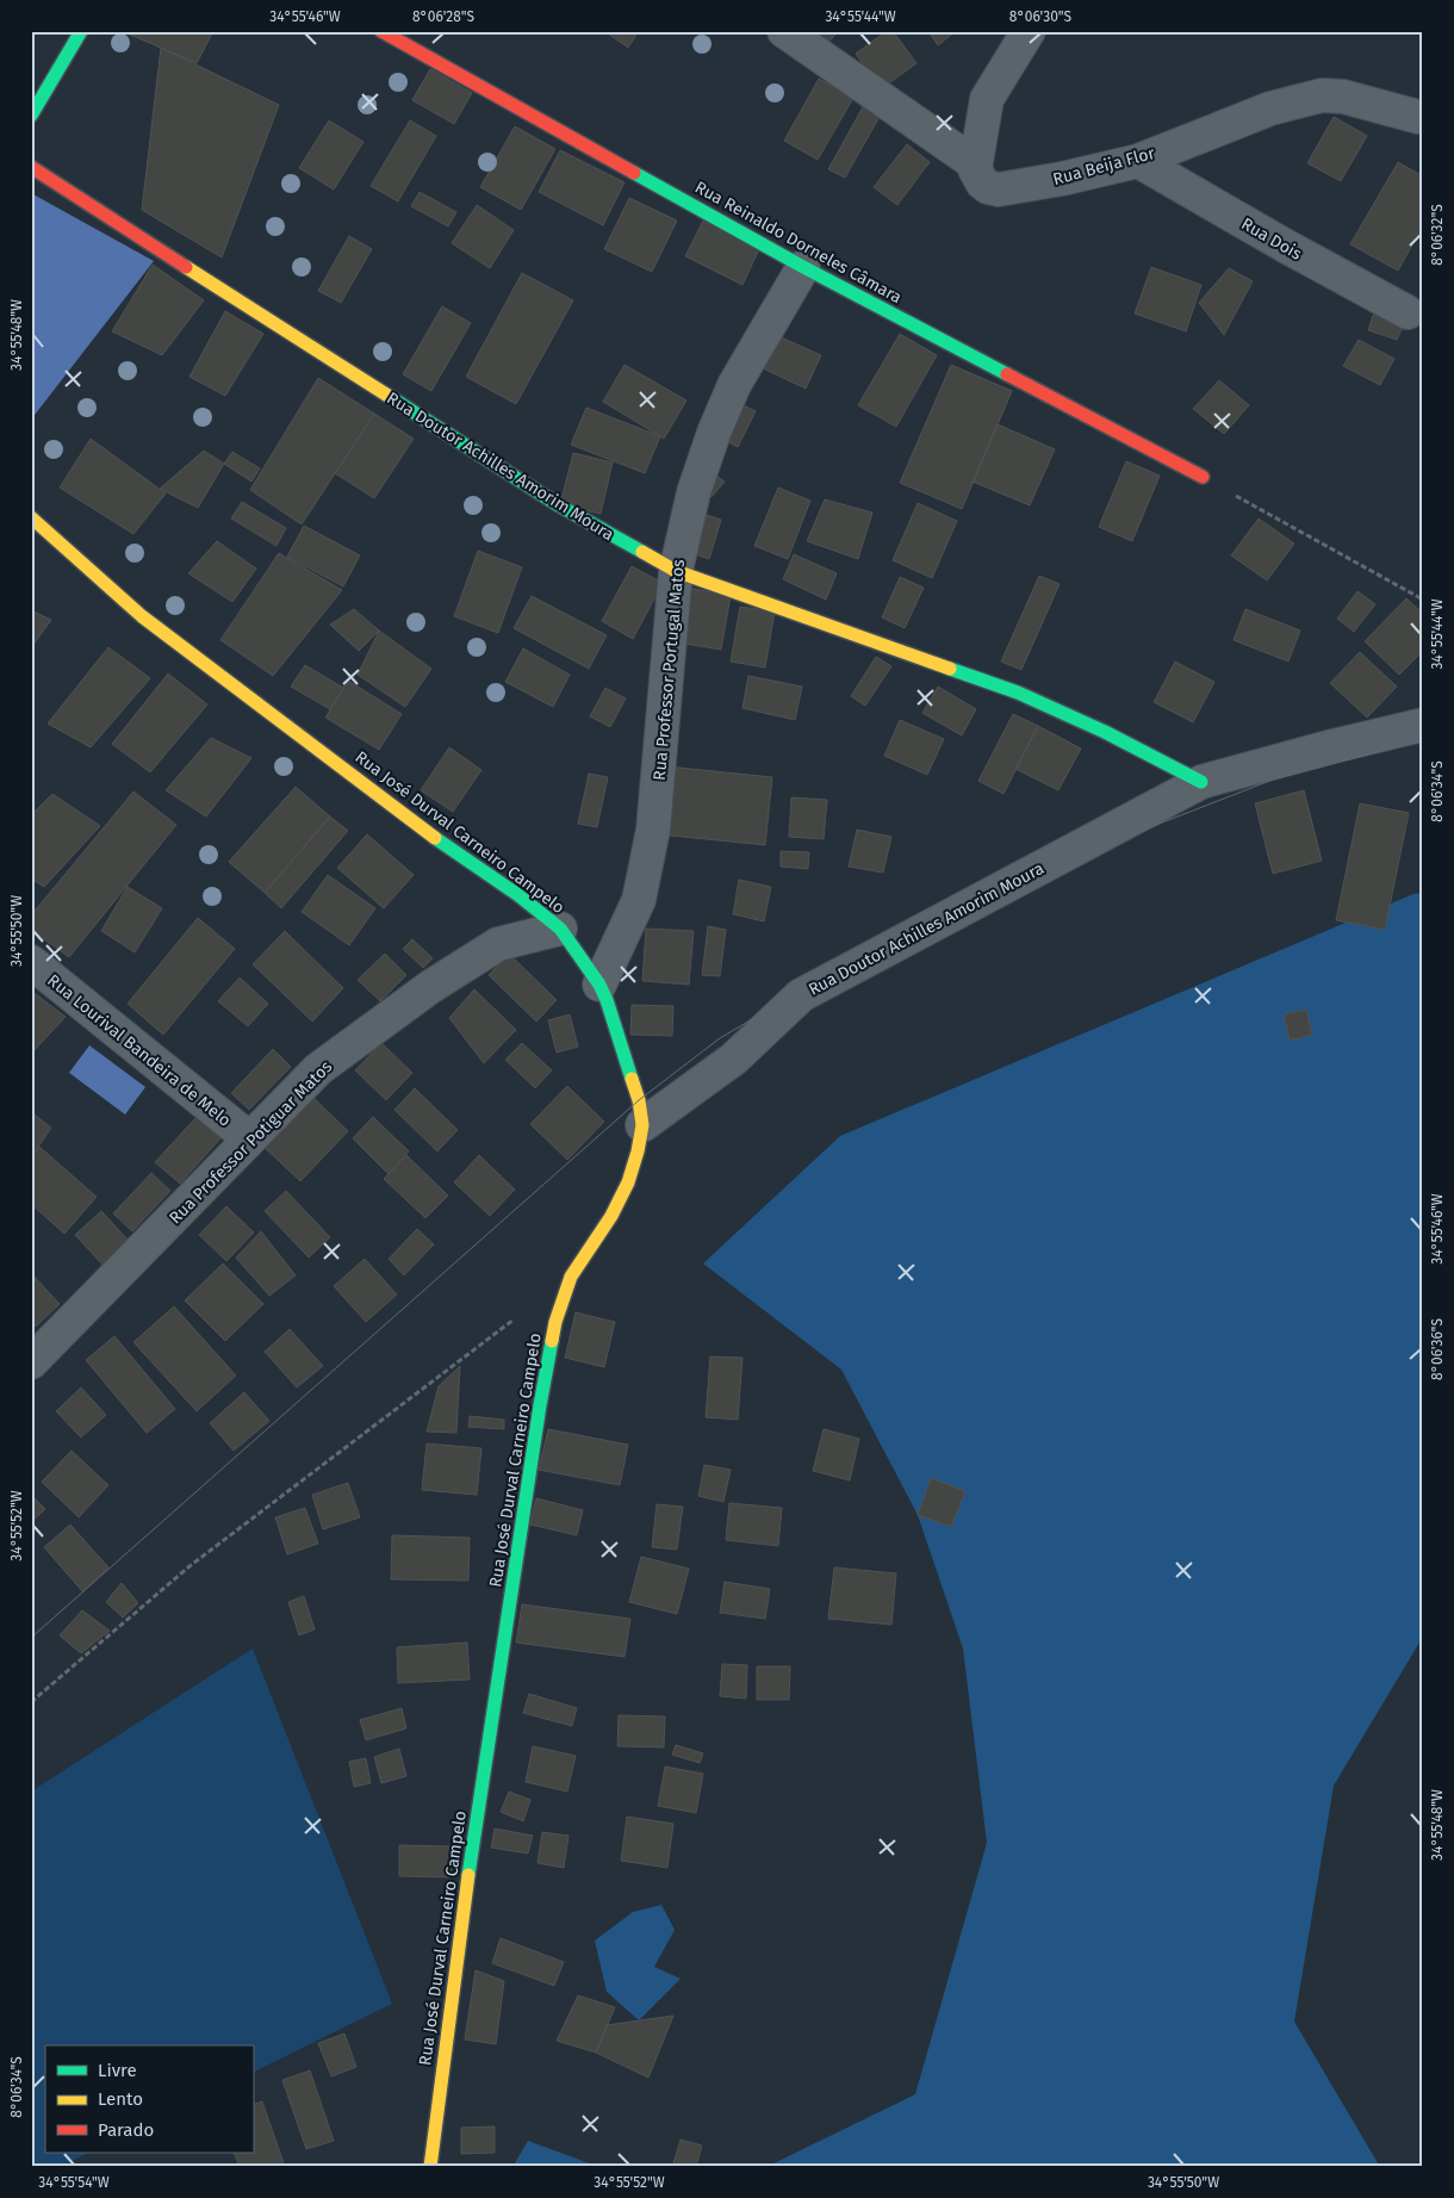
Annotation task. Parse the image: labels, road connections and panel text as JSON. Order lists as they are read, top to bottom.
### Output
{
  "streets": {
    "street": [
      "Rua Beija Flor",
      "Rua Dois",
      "Rua Reinaldo Dorneles Câmara",
      "Rua Doutor Achilles Amorim Moura",
      "Rua Professor Portugal Matos",
      "Rua José Durval Carneiro Campelo",
      "Rua Lourival Bandeira de Melo",
      "Rua Professor Potiguar Matos"
    ]
  },
  "crossings": [
    ["Rua Beija Flor", "Rua Dois"],
    ["Rua Reinaldo Dorneles Câmara", "Rua Professor Portugal Matos"],
    ["Rua Doutor Achilles Amorim Moura", "Rua Professor Portugal Matos"],
    ["Rua Doutor Achilles Amorim Moura", "Rua José Durval Carneiro Campelo"],
    ["Rua Professor Portugal Matos", "Rua José Durval Carneiro Campelo"],
    ["Rua José Durval Carneiro Campelo", "Rua Professor Potiguar Matos"],
    ["Rua Lourival Bandeira de Melo", "Rua Professor Potiguar Matos"]
  ],
  "legend": ["Livre", "Lento", "Parado"],
  "coordinates": [
    "34°55'46\"W",
    "8°06'28\"S",
    "34°55'44\"W",
    "8°06'30\"S",
    "8°06'32\"S",
    "34°55'48\"W",
    "8°06'34\"S",
    "34°55'50\"W",
    "8°06'36\"S",
    "34°55'52\"W",
    "34°55'54\"W"
  ]
}
